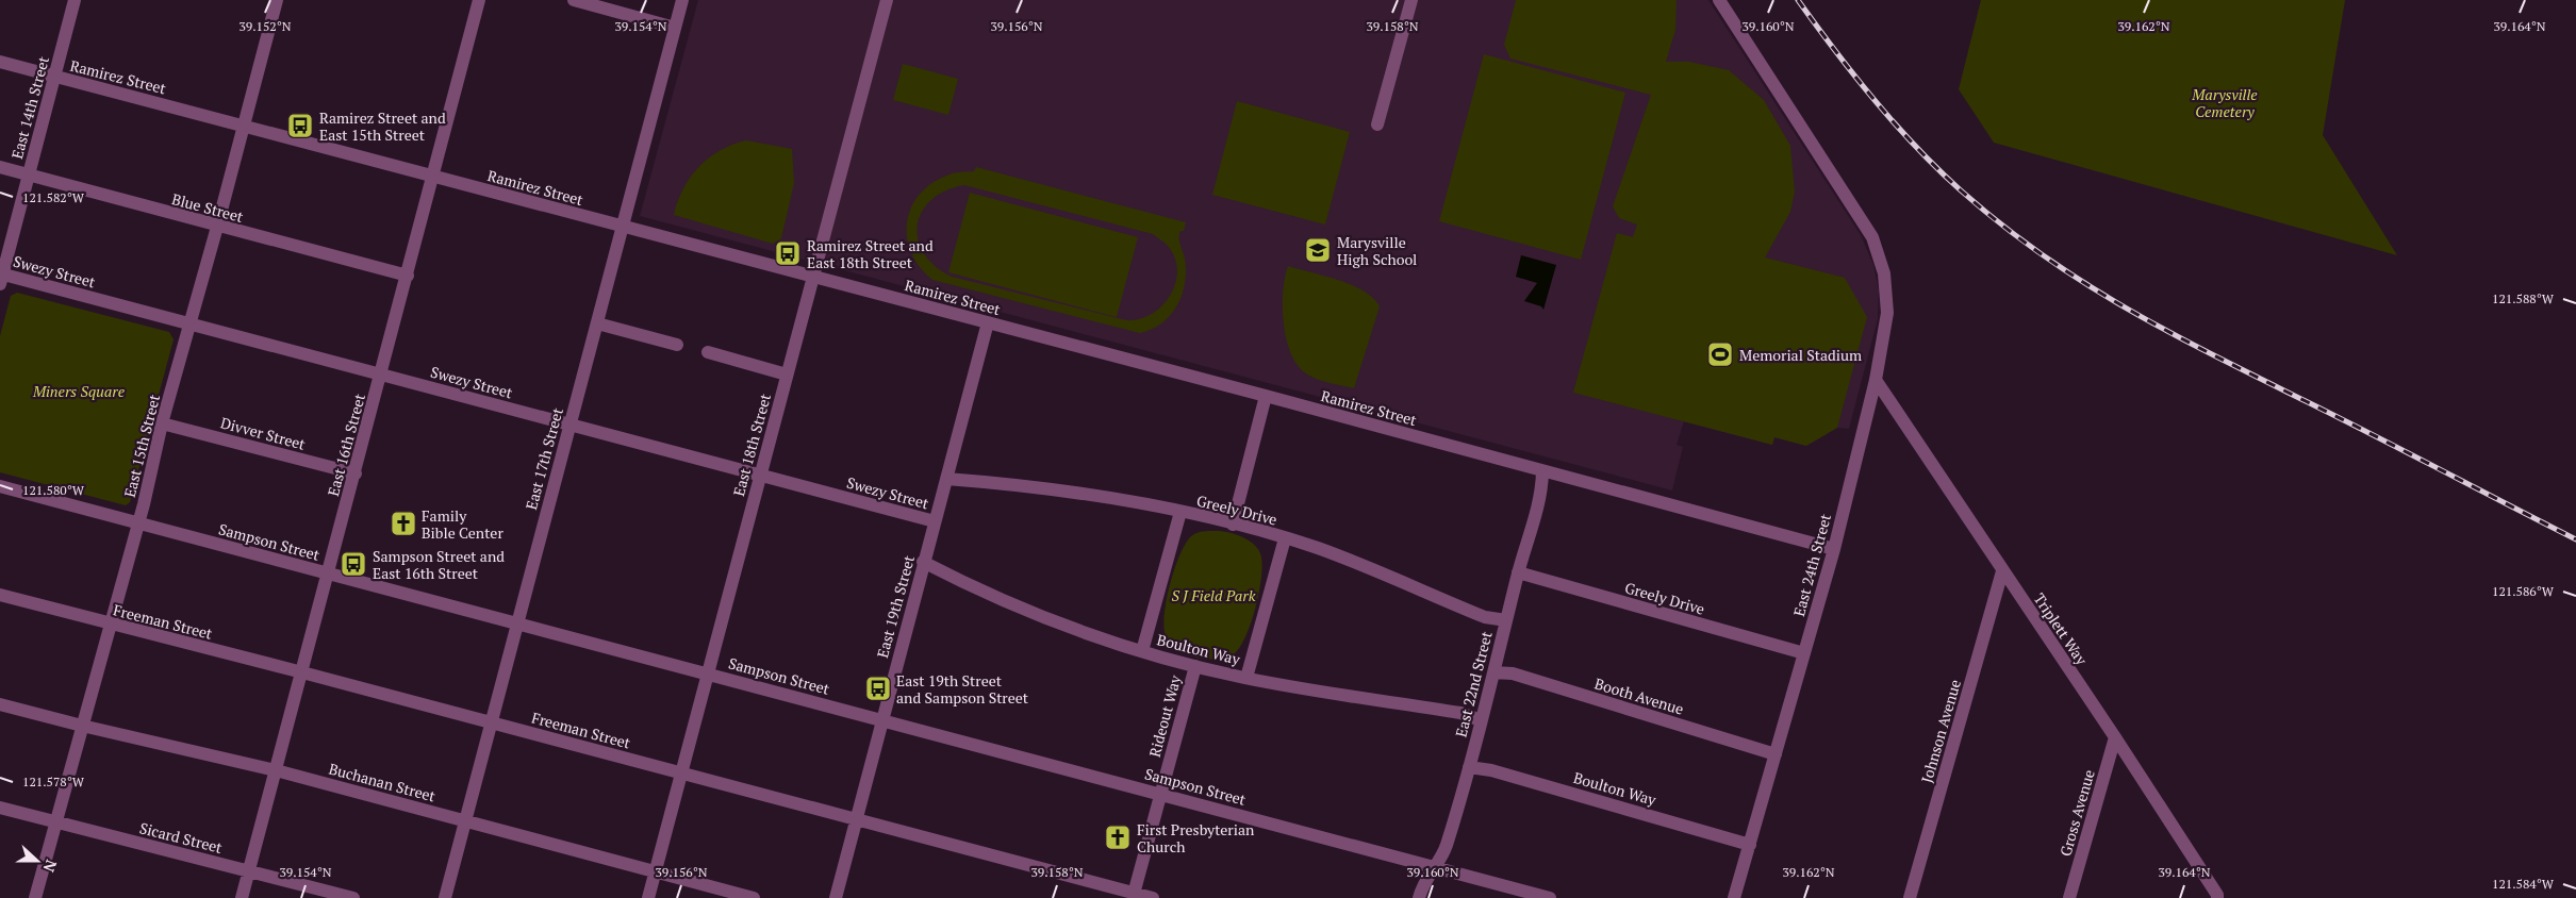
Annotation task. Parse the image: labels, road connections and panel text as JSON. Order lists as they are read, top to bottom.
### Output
{
  "streets": {
    "street": [
      "Ramirez Street",
      "East 14th Street",
      "Blue Street",
      "Swezy Street",
      "Divver Street",
      "East 16th Street",
      "East 18th Street",
      "East 15th Street",
      "East 17th Street",
      "Greely Drive",
      "Sampson Street",
      "East 24th Street",
      "East 19th Street",
      "Freeman Street",
      "Triplett Way",
      "Boulton Way",
      "East 22nd Street",
      "Booth Avenue",
      "Rideout Way",
      "Johnson Avenue",
      "Buchanan Street",
      "Gross Avenue",
      "Sicard Street"
    ]
  },
  "crossings": [
    ["Ramirez Street", "East 14th Street"],
    ["Ramirez Street", "East 16th Street"],
    ["Ramirez Street", "East 18th Street"],
    ["Ramirez Street", "East 15th Street"],
    ["Ramirez Street", "East 17th Street"],
    ["Ramirez Street", "East 24th Street"],
    ["Ramirez Street", "East 19th Street"],
    ["Ramirez Street", "East 22nd Street"],
    ["East 14th Street", "Blue Street"],
    ["East 14th Street", "Swezy Street"],
    ["Blue Street", "East 16th Street"],
    ["Blue Street", "East 15th Street"],
    ["Swezy Street", "East 16th Street"],
    ["Swezy Street", "East 18th Street"],
    ["Swezy Street", "East 15th Street"],
    ["Swezy Street", "East 17th Street"],
    ["Swezy Street", "East 19th Street"],
    ["Divver Street", "East 16th Street"],
    ["Divver Street", "East 15th Street"],
    ["East 16th Street", "Sampson Street"],
    ["East 16th Street", "Freeman Street"],
    ["East 16th Street", "Buchanan Street"],
    ["East 16th Street", "Sicard Street"],
    ["East 18th Street", "Sampson Street"],
    ["East 18th Street", "Freeman Street"],
    ["East 18th Street", "Buchanan Street"],
    ["East 15th Street", "Sampson Street"],
    ["East 15th Street", "Freeman Street"],
    ["East 15th Street", "Buchanan Street"],
    ["East 15th Street", "Sicard Street"],
    ["East 17th Street", "Sampson Street"],
    ["East 17th Street", "Freeman Street"],
    ["East 17th Street", "Buchanan Street"],
    ["Greely Drive", "East 24th Street"],
    ["Greely Drive", "East 19th Street"],
    ["Greely Drive", "East 22nd Street"],
    ["Sampson Street", "East 19th Street"],
    ["Sampson Street", "East 22nd Street"],
    ["Sampson Street", "Rideout Way"],
    ["East 24th Street", "Triplett Way"],
    ["East 24th Street", "Boulton Way"],
    ["East 24th Street", "Booth Avenue"],
    ["East 19th Street", "Freeman Street"],
    ["East 19th Street", "Boulton Way"],
    ["Freeman Street", "Rideout Way"],
    ["Triplett Way", "Johnson Avenue"],
    ["Triplett Way", "Gross Avenue"],
    ["Boulton Way", "East 22nd Street"],
    ["Boulton Way", "Rideout Way"],
    ["East 22nd Street", "Booth Avenue"]
  ],
  "parks": ["Marysville Cemetery", "Miners Square", "S J Field Park"],
  "places": {
    "bus stop": [
      "Ramirez Street and East 15th Street",
      "Ramirez Street and East 18th Street",
      "Sampson Street and East 16th Street",
      "East 19th Street and Sampson Street"
    ],
    "school or university": ["Marysville High School"],
    "sports": ["Memorial Stadium"],
    "church": ["Family Bible Center", "First Presbyterian Church"]
  },
  "north": "right",
  "coordinates": [
    "39.152°N",
    "39.154°N",
    "39.156°N",
    "39.158°N",
    "39.160°N",
    "39.162°N",
    "39.164°N",
    "121.582°W",
    "121.588°W",
    "121.580°W",
    "121.586°W",
    "121.578°W",
    "121.584°W"
  ]
}
